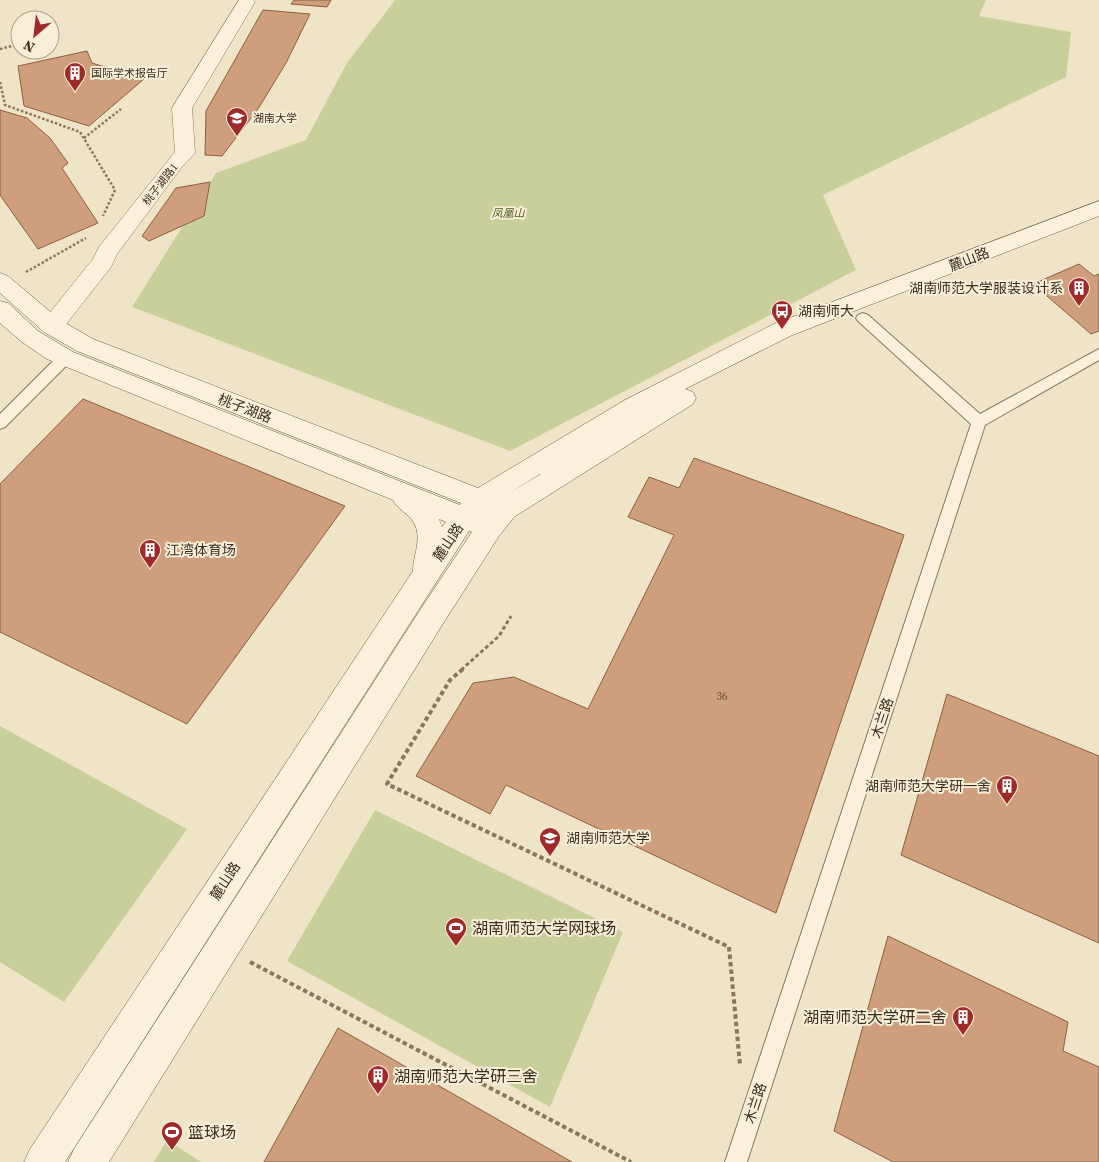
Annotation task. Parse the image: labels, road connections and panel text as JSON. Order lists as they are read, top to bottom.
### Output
{
  "streets": {
    "main road": ["桃子湖路1", "麓山路", "桃子湖路"],
    "lane": ["木兰路"]
  },
  "crossings": [
    ["桃子湖路1", "桃子湖路"],
    ["麓山路", "桃子湖路"]
  ],
  "parks": ["凤凰山"],
  "places": {
    "building": [
      "国际学术报告厅",
      "湖南师范大学服装设计系",
      "江湾体育场",
      "湖南师范大学研一舍",
      "湖南师范大学研二舍",
      "湖南师范大学研三舍"
    ],
    "school or university": ["湖南大学", "湖南师范大学"],
    "bus stop": ["湖南师大"],
    "sports": ["湖南师范大学网球场", "篮球场"]
  },
  "house_numbers": ["36"],
  "north": "bottom left"
}
